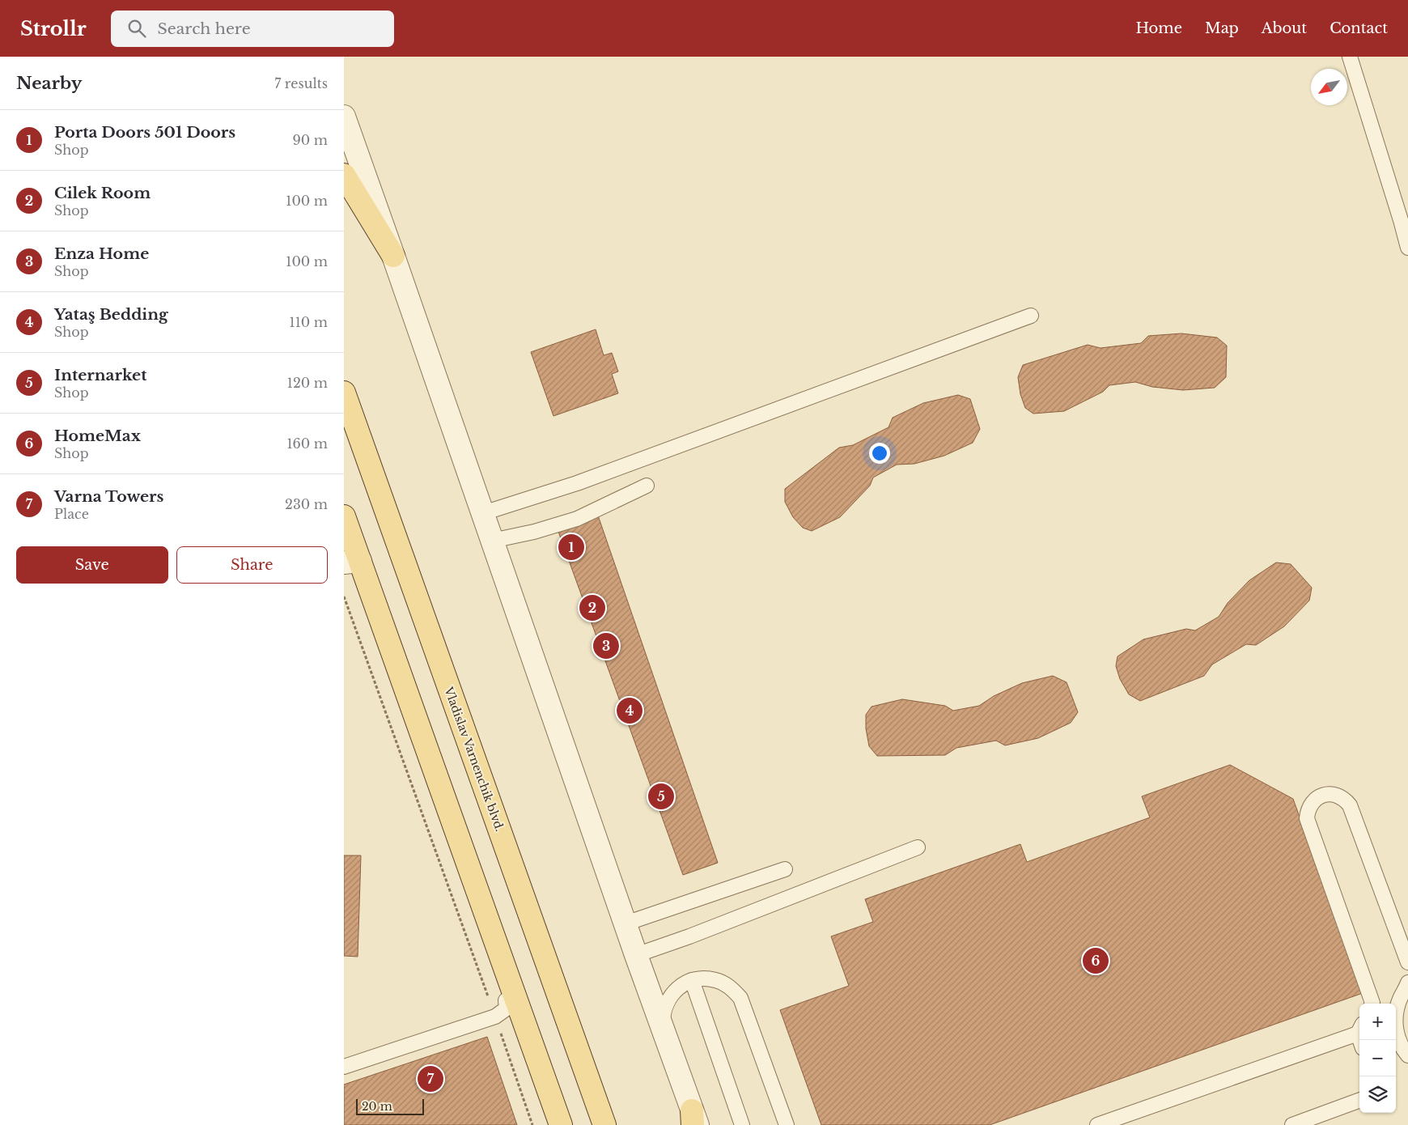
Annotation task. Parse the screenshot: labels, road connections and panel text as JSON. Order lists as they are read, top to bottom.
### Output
{
  "streets": {
    "main road": ["Vladislav Varnenchik blvd."]
  },
  "scale_bar": "20 m",
  "north": "bottom left",
  "page": {
    "header": "Strollr",
    "search": "Search here",
    "nav": [
      "Home",
      "Map",
      "About",
      "Contact"
    ],
    "heading": ["Nearby", "7 results"],
    "list": [
      {
        "mark": "1",
        "name": "Porta Doors 501 Doors",
        "note": "Shop",
        "value": "90 m"
      },
      {
        "mark": "2",
        "name": "Cilek Room",
        "note": "Shop",
        "value": "100 m"
      },
      {
        "mark": "3",
        "name": "Enza Home",
        "note": "Shop",
        "value": "100 m"
      },
      {
        "mark": "4",
        "name": "Yataş Bedding",
        "note": "Shop",
        "value": "110 m"
      },
      {
        "mark": "5",
        "name": "Internarket",
        "note": "Shop",
        "value": "120 m"
      },
      {
        "mark": "6",
        "name": "HomeMax",
        "note": "Shop",
        "value": "160 m"
      },
      {
        "mark": "7",
        "name": "Varna Towers",
        "note": "Place",
        "value": "230 m"
      }
    ],
    "pins": [
      "1",
      "2",
      "3",
      "4",
      "5",
      "6",
      "7"
    ],
    "buttons": ["Save", "Share"],
    "map_buttons": ["+", "−"],
    "scale": "20 m"
  }
}
